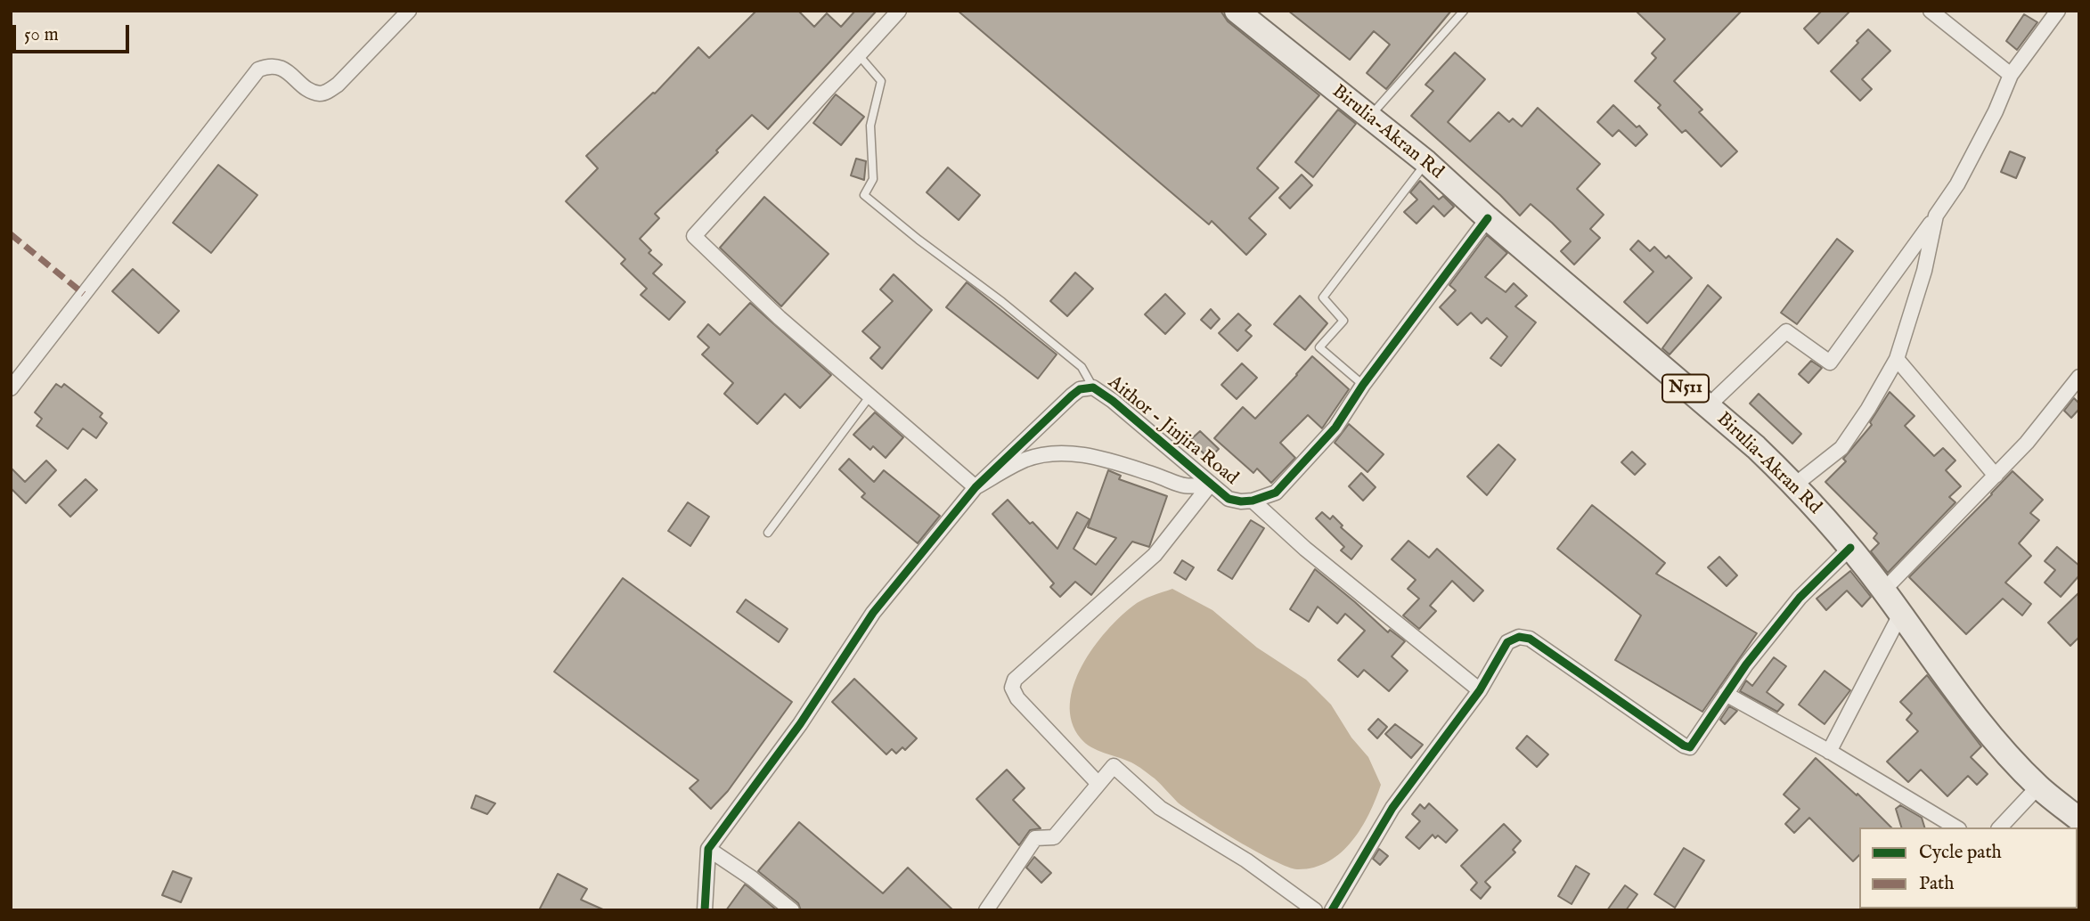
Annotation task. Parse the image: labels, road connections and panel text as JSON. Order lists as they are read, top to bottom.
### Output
{
  "streets": {
    "highway": ["Birulia-Akran Rd", "N511"],
    "street": ["Aithor - Jinjira Road"]
  },
  "crossings": [
    ["Birulia-Akran Rd", "Aithor - Jinjira Road"]
  ],
  "legend": ["Cycle path", "Path"],
  "scale_bar": "50 m"
}
